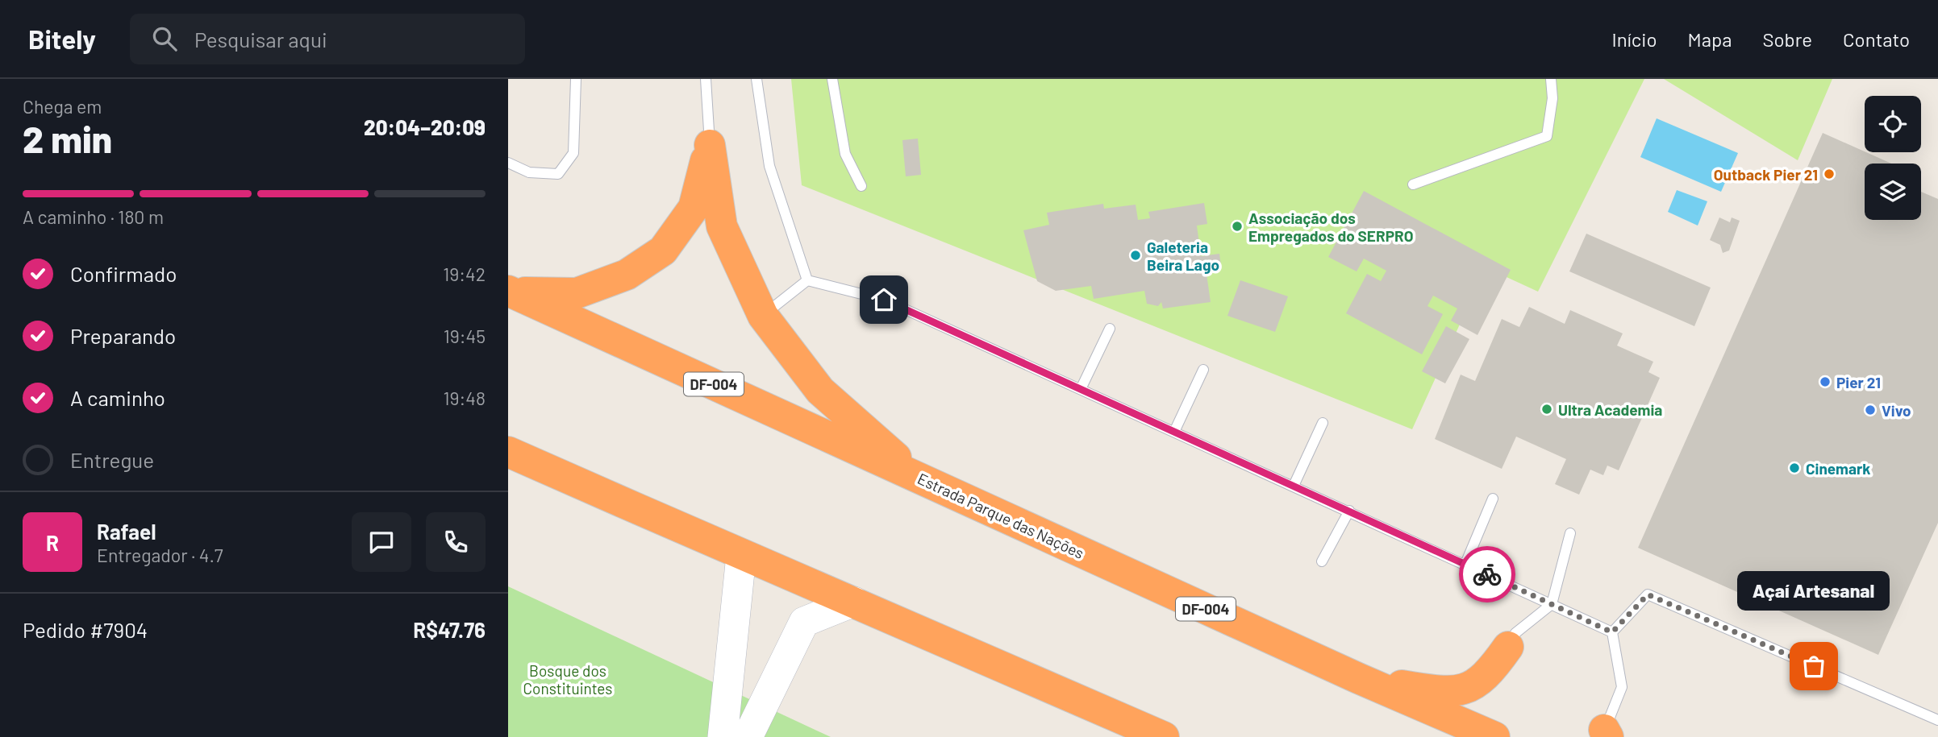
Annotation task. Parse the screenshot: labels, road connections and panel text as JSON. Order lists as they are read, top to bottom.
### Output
{
  "streets": {
    "highway": ["DF-004", "Estrada Parque das Nações"]
  },
  "parks": ["Bosque dos Constituintes"],
  "places": [
    "Outback Pier 21",
    "Associação dos Empregados do SERPRO",
    "Galeteria Beira Lago",
    "Pier 21",
    "Ultra Academia",
    "Vivo",
    "Cinemark",
    "Açaí Artesanal"
  ],
  "page": {
    "header": "Bitely",
    "search": "Pesquisar aqui",
    "nav": [
      "Início",
      "Mapa",
      "Sobre",
      "Contato"
    ],
    "heading": ["2 min", "Chega em", "20:04–20:09"],
    "panel": [
      "Rafael",
      "Entregador · 4.7",
      "Pedido #7904",
      "R$47.76"
    ],
    "bar": "A caminho · 180 m",
    "list": [
      ["Confirmado", "19:42"],
      ["Preparando", "19:45"],
      ["A caminho", "19:48"],
      "Entregue"
    ],
    "round": "R",
    "bubble": "Açaí Artesanal"
  }
}
